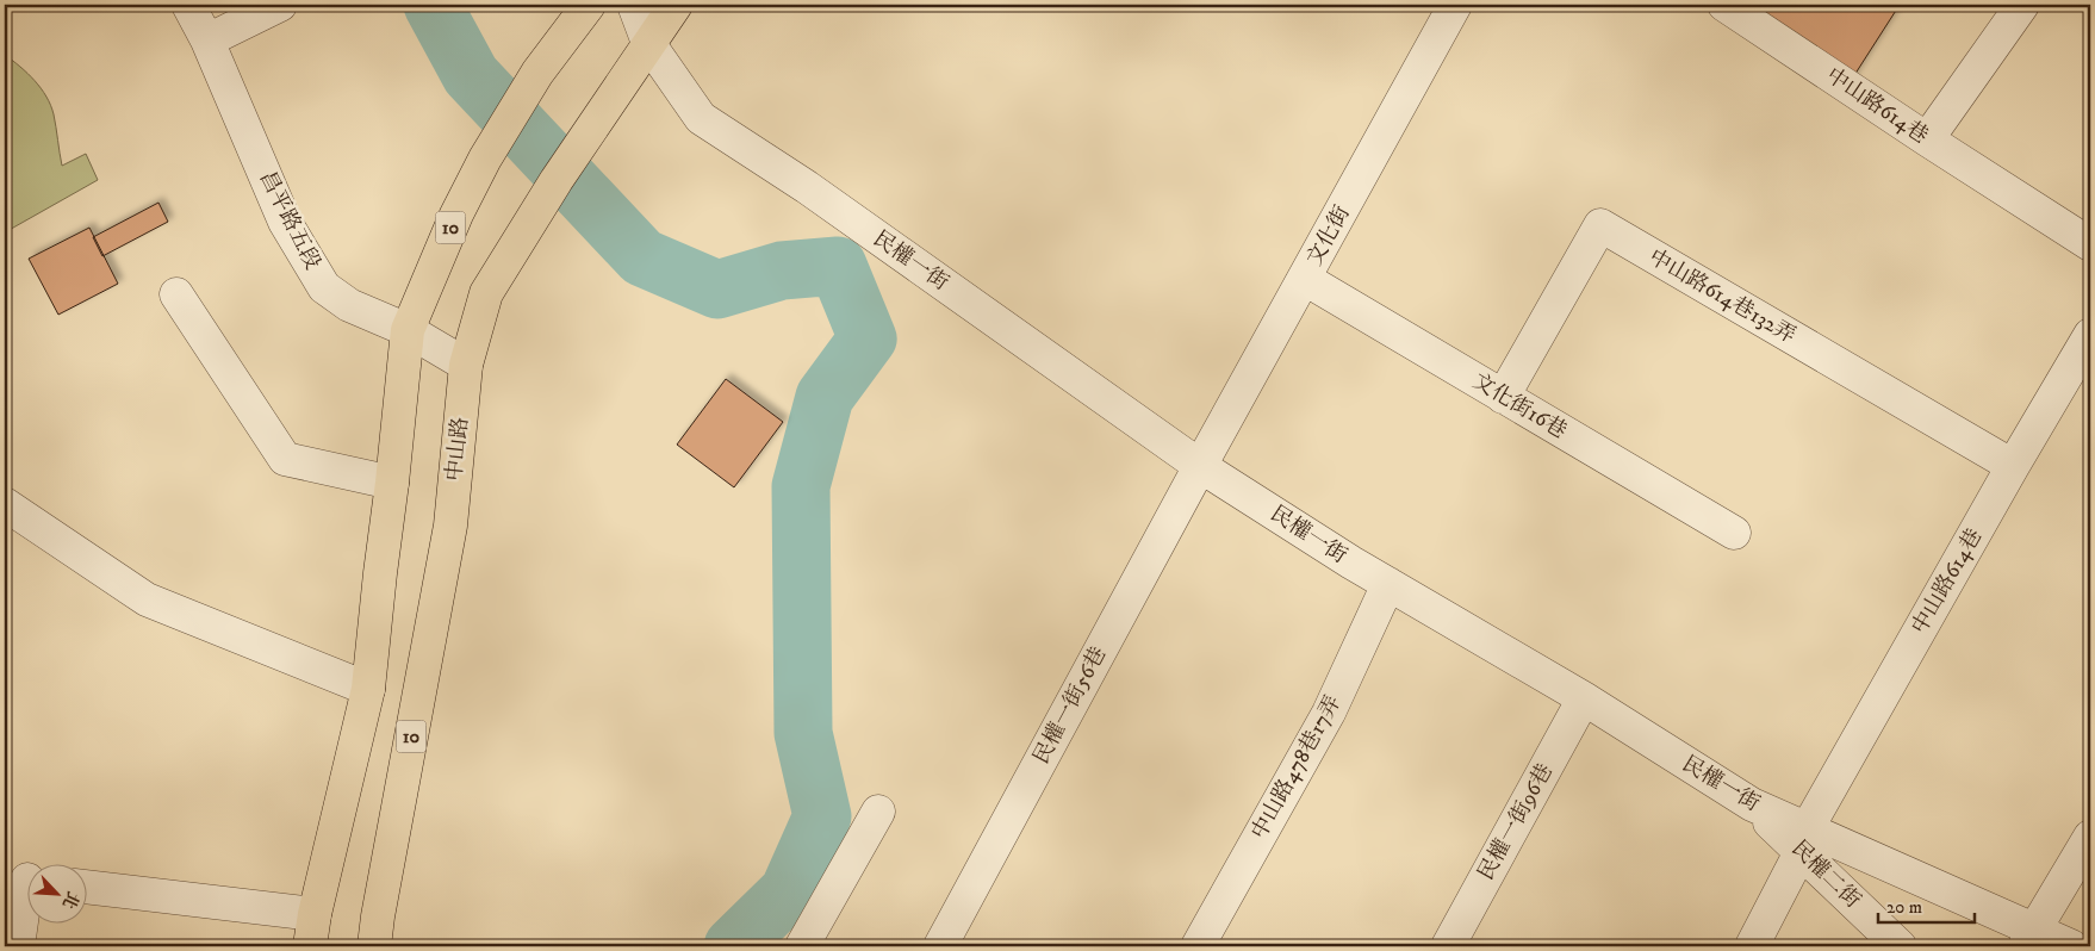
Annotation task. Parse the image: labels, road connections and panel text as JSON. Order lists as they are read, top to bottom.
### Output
{
  "streets": {
    "main road": ["10", "中山路"],
    "street": [
      "中山路614巷",
      "昌平路五段",
      "文化街",
      "民權一街",
      "中山路614巷132弄",
      "文化街16巷",
      "民權一街56巷",
      "中山路478巷17弄",
      "民權一街96巷",
      "民權二街"
    ]
  },
  "crossings": [
    ["中山路614巷", "民權一街"],
    ["中山路614巷", "中山路614巷132弄"],
    ["中山路614巷", "民權二街"],
    ["昌平路五段", "10"],
    ["昌平路五段", "中山路"],
    ["文化街", "民權一街"],
    ["文化街", "文化街16巷"],
    ["文化街", "民權一街56巷"],
    ["民權一街", "中山路"],
    ["民權一街", "民權一街56巷"],
    ["民權一街", "中山路478巷17弄"],
    ["民權一街", "民權一街96巷"],
    ["民權一街", "民權二街"],
    ["中山路614巷132弄", "文化街16巷"]
  ],
  "scale_bar": "20 m",
  "north": "bottom right"
}
